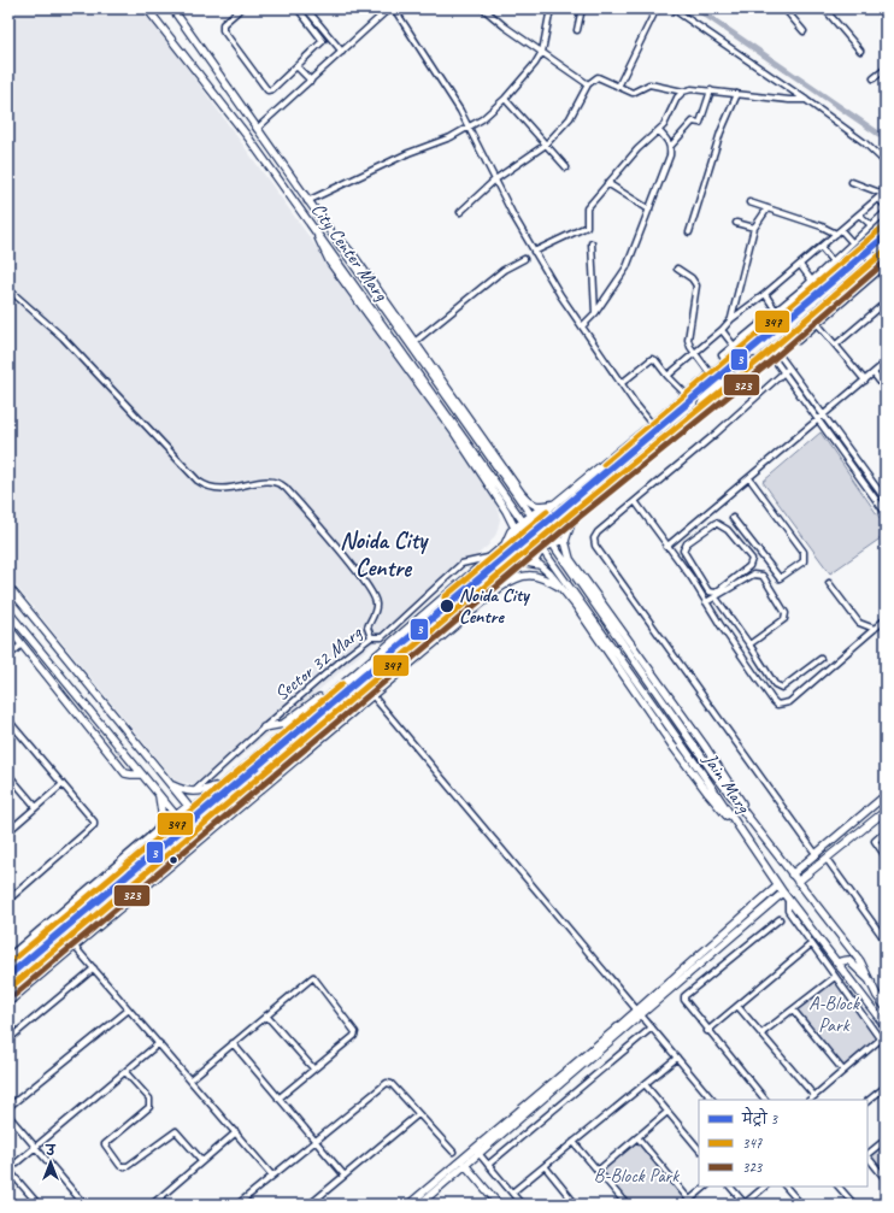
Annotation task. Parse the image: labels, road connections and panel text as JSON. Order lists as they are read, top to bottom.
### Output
{
  "streets": {
    "main road": ["City Center Marg", "Jain Marg"],
    "street": ["Sector 32 Marg"]
  },
  "districts": ["Noida City Centre"],
  "parks": ["A-Block Park", "B-Block Park"],
  "places": ["Noida City Centre"],
  "lines": ["transit line 347", "metro line 3", "transit line 323"],
  "legend": ["मेट्रो 3", "347", "323"],
  "north": "top"
}
